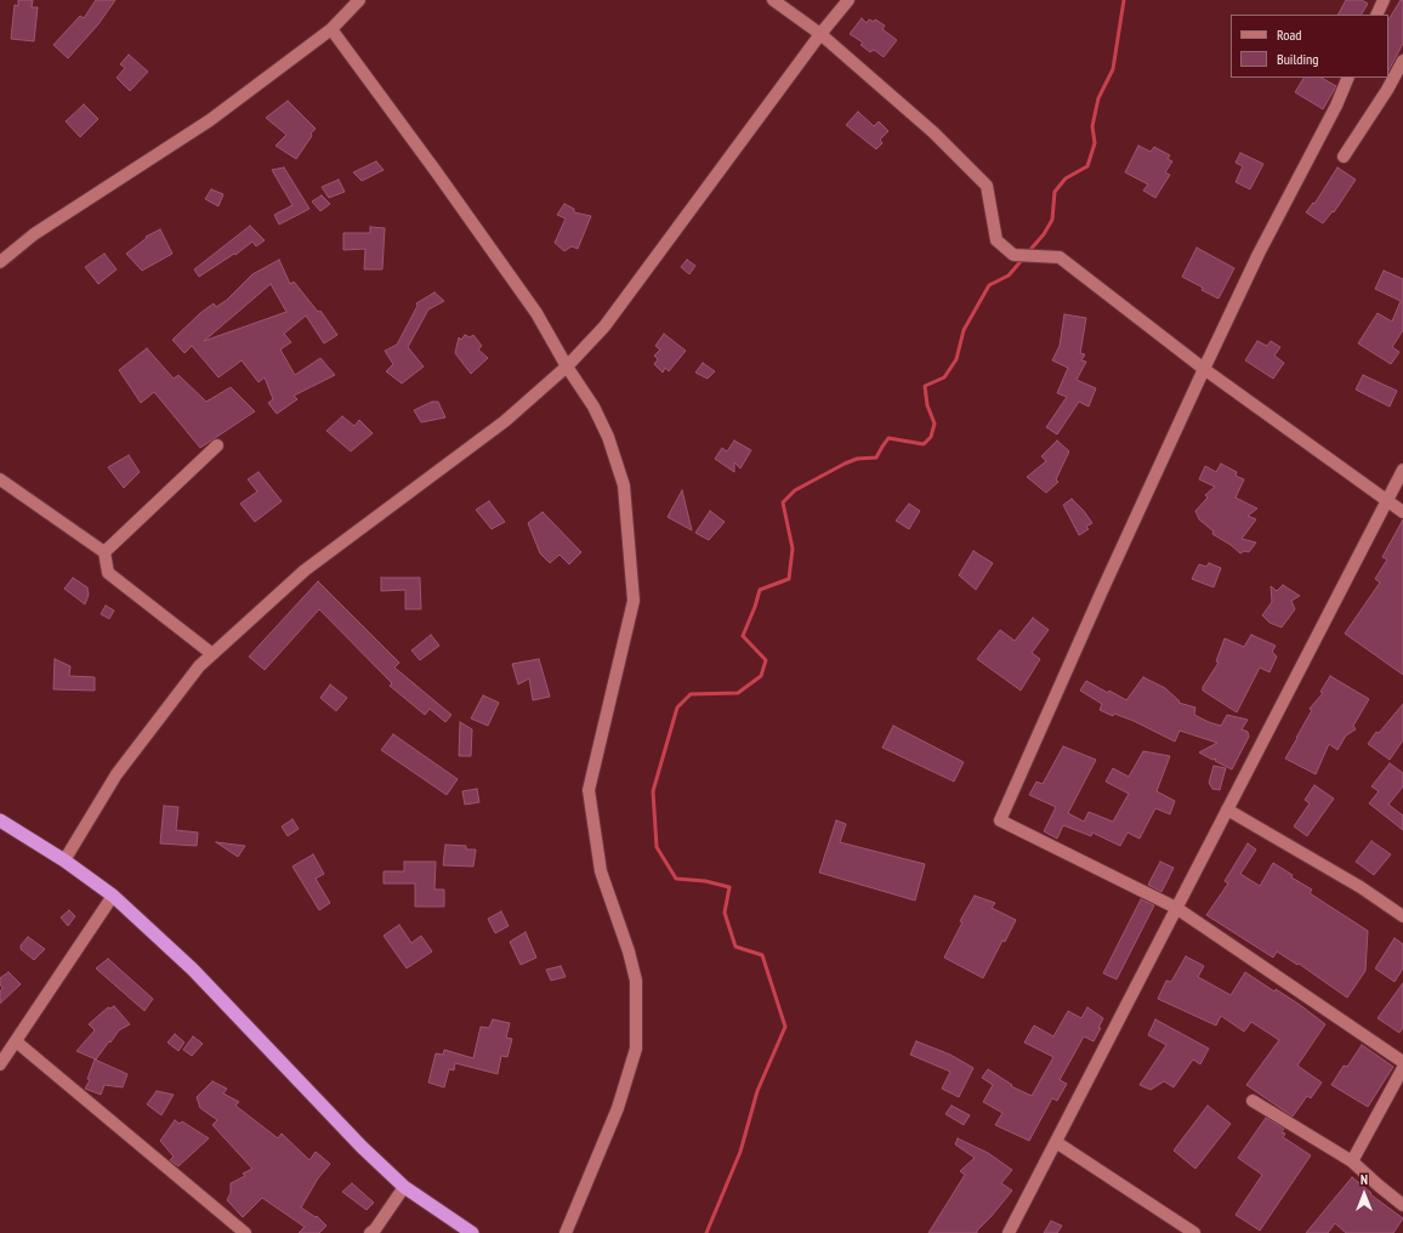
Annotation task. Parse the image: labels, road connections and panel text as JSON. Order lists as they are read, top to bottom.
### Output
{
  "legend": ["Road", "Building"],
  "north": "top"
}
